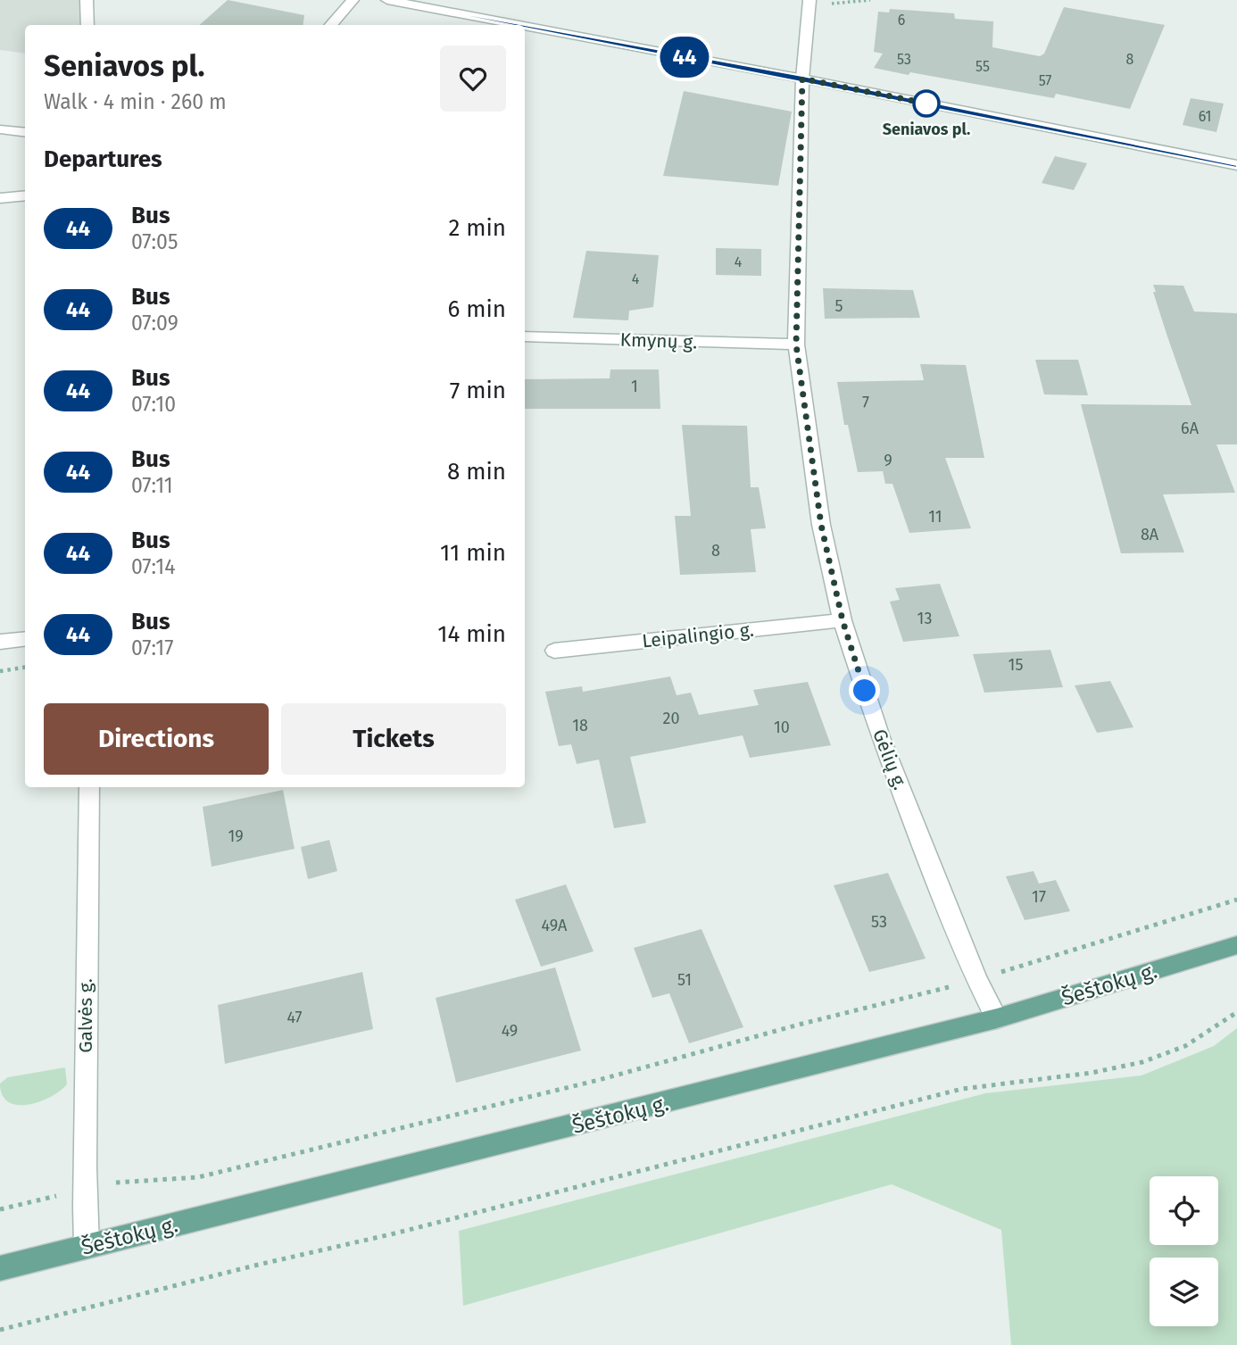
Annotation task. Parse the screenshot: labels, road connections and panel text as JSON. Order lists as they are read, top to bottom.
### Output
{
  "streets": {
    "main road": ["Šeštokų g."],
    "street": [
      "Kmynų g.",
      "Leipalingio g.",
      "Gėlių g.",
      "Galvės g."
    ]
  },
  "crossings": [
    ["Kmynų g.", "Gėlių g."],
    ["Leipalingio g.", "Gėlių g."],
    ["Gėlių g.", "Šeštokų g."],
    ["Šeštokų g.", "Galvės g."]
  ],
  "places": ["Seniavos pl."],
  "lines": ["bus line 44"],
  "house_numbers": [
    "6",
    "53",
    "8",
    "55",
    "57",
    "61",
    "4",
    "4",
    "5",
    "1",
    "7",
    "6A",
    "9",
    "11",
    "8A",
    "8",
    "13",
    "15",
    "20",
    "18",
    "10",
    "19",
    "17",
    "53",
    "49A",
    "51",
    "47",
    "49"
  ],
  "page": {
    "on_map": "44",
    "heading": [
      ["Seniavos pl.", "Walk · 4 min · 260 m"],
      "Departures"
    ],
    "list": [
      {
        "mark": "44",
        "name": "Bus",
        "note": "07:05",
        "value": "2 min"
      },
      {
        "mark": "44",
        "name": "Bus",
        "note": "07:09",
        "value": "6 min"
      },
      {
        "mark": "44",
        "name": "Bus",
        "note": "07:10",
        "value": "7 min"
      },
      {
        "mark": "44",
        "name": "Bus",
        "note": "07:11",
        "value": "8 min"
      },
      {
        "mark": "44",
        "name": "Bus",
        "note": "07:14",
        "value": "11 min"
      },
      {
        "mark": "44",
        "name": "Bus",
        "note": "07:17",
        "value": "14 min"
      }
    ],
    "buttons": ["Directions", "Tickets"]
  }
}
